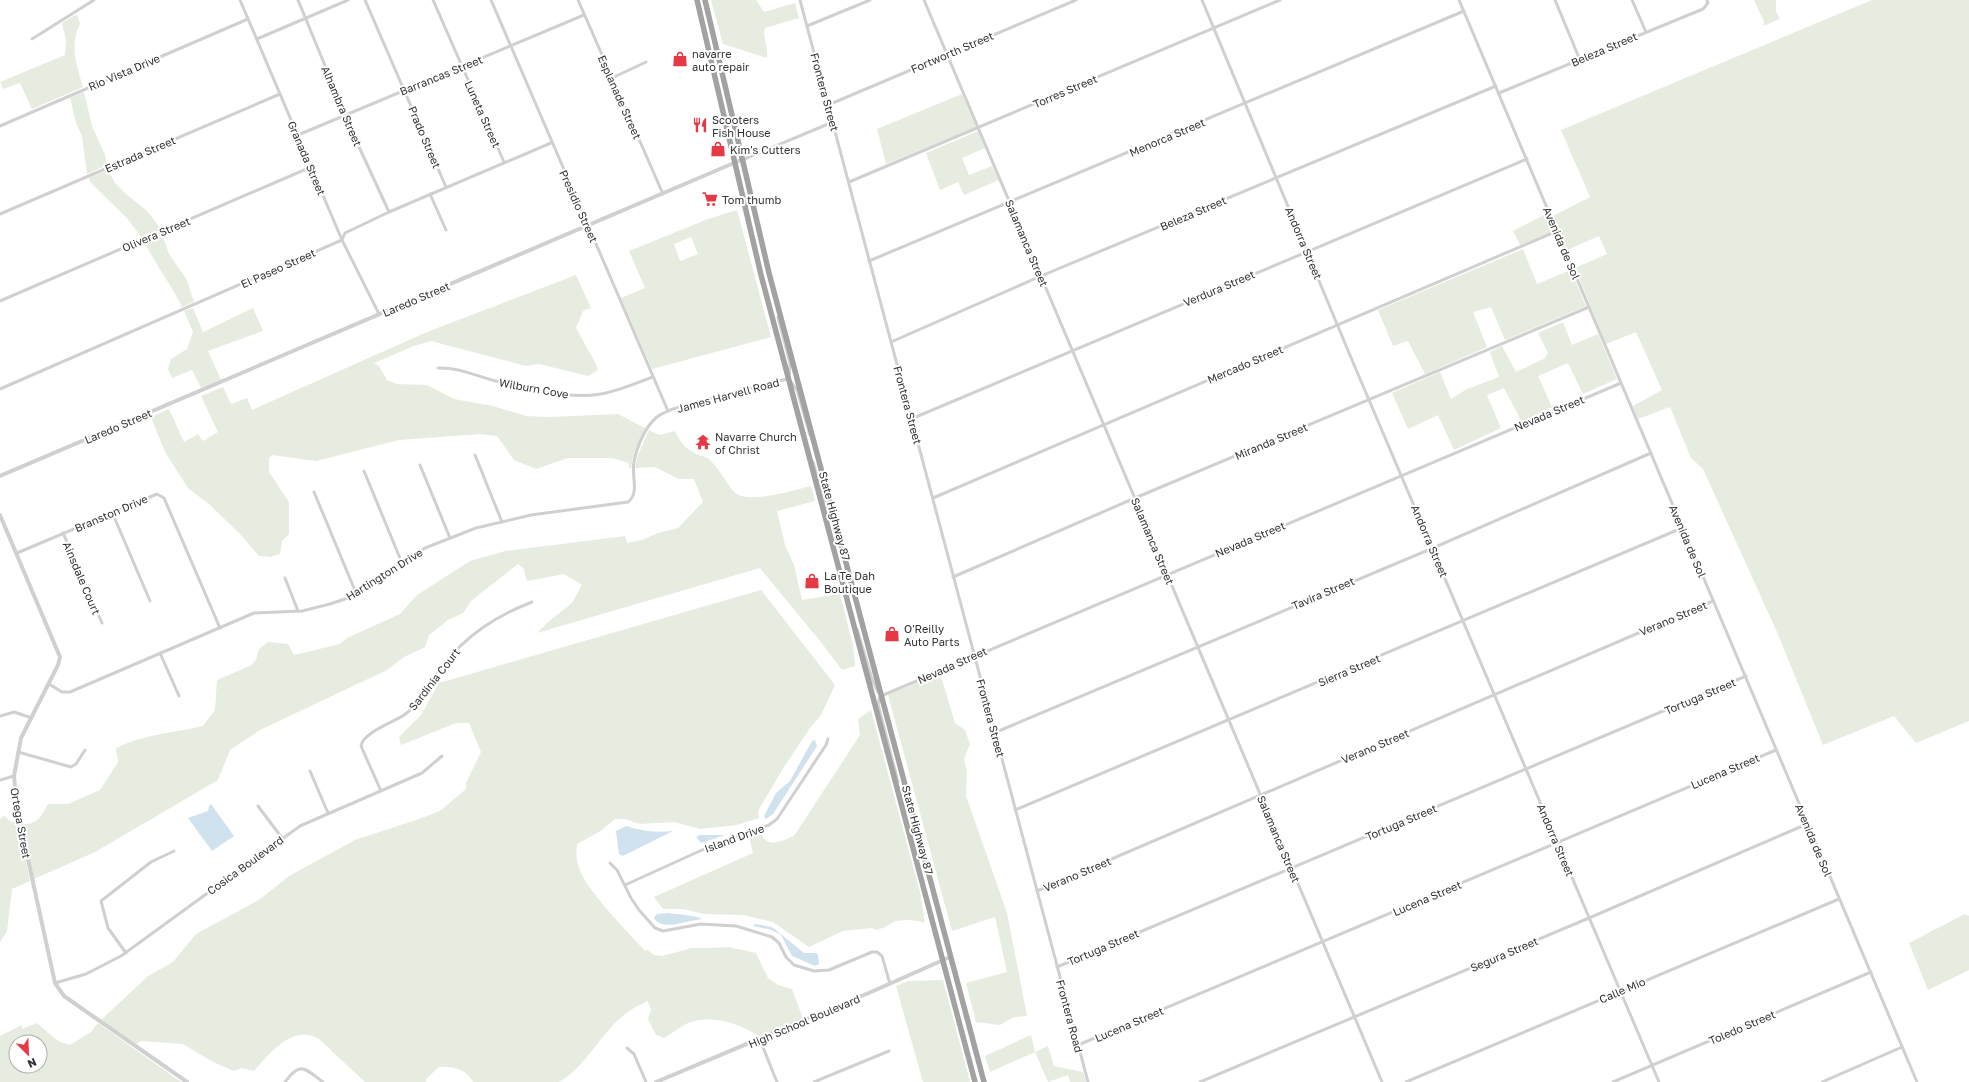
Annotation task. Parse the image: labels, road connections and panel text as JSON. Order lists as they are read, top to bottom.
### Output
{
  "streets": {
    "highway": ["State Highway 87"],
    "street": [
      "Beleza Street",
      "Fortworth Street",
      "Rio Vista Drive",
      "Barrancas Street",
      "Torres Street",
      "Frontera Street",
      "Esplanade Street",
      "Alhambra Street",
      "Luneta Street",
      "Prado Street",
      "Menorca Street",
      "Estrada Street",
      "Granada Street",
      "Presidio Street",
      "Olivera Street",
      "Salamanca Street",
      "Andorra Street",
      "Avenida de Sol",
      "El Paseo Street",
      "Verdura Street",
      "Laredo Street",
      "Mercado Street",
      "Wilburn Cove",
      "James Harvell Road",
      "Nevada Street",
      "Miranda Street",
      "Branston Drive",
      "Hartington Drive",
      "Ainsdale Court",
      "Tavira Street",
      "Verano Street",
      "Sierra Street",
      "Sardinia Court",
      "Tortuga Street",
      "Lucena Street",
      "Ortega Street",
      "Island Drive",
      "Cosica Boulevard",
      "Segura Street",
      "Calle Mio",
      "Frontera Road",
      "High School Boulevard",
      "Toledo Street"
    ]
  },
  "crossings": [
    ["Beleza Street", "Frontera Street"],
    ["Beleza Street", "Salamanca Street"],
    ["Beleza Street", "Andorra Street"],
    ["Beleza Street", "Avenida de Sol"],
    ["Fortworth Street", "Frontera Street"],
    ["Fortworth Street", "Salamanca Street"],
    ["Rio Vista Drive", "Granada Street"],
    ["Barrancas Street", "Esplanade Street"],
    ["Barrancas Street", "Alhambra Street"],
    ["Barrancas Street", "Luneta Street"],
    ["Barrancas Street", "Prado Street"],
    ["Barrancas Street", "Granada Street"],
    ["Barrancas Street", "Presidio Street"],
    ["Torres Street", "Frontera Street"],
    ["Torres Street", "Salamanca Street"],
    ["Torres Street", "Andorra Street"],
    ["Frontera Street", "Menorca Street"],
    ["Frontera Street", "Verdura Street"],
    ["Frontera Street", "Laredo Street"],
    ["Frontera Street", "Mercado Street"],
    ["Frontera Street", "Nevada Street"],
    ["Frontera Street", "Miranda Street"],
    ["Frontera Street", "Tavira Street"],
    ["Frontera Street", "Sierra Street"],
    ["Frontera Street", "Frontera Road"],
    ["Esplanade Street", "Laredo Street"],
    ["Alhambra Street", "El Paseo Street"],
    ["Luneta Street", "El Paseo Street"],
    ["Prado Street", "El Paseo Street"],
    ["Menorca Street", "Salamanca Street"],
    ["Menorca Street", "Andorra Street"],
    ["Menorca Street", "Avenida de Sol"],
    ["Estrada Street", "Granada Street"],
    ["Granada Street", "Olivera Street"],
    ["Granada Street", "El Paseo Street"],
    ["Granada Street", "Laredo Street"],
    ["Presidio Street", "El Paseo Street"],
    ["Presidio Street", "Laredo Street"],
    ["Presidio Street", "Wilburn Cove"],
    ["Presidio Street", "James Harvell Road"],
    ["Presidio Street", "Hartington Drive"],
    ["Salamanca Street", "Verdura Street"],
    ["Salamanca Street", "Mercado Street"],
    ["Salamanca Street", "Nevada Street"],
    ["Salamanca Street", "Miranda Street"],
    ["Salamanca Street", "Tavira Street"],
    ["Salamanca Street", "Verano Street"],
    ["Salamanca Street", "Sierra Street"],
    ["Salamanca Street", "Tortuga Street"],
    ["Salamanca Street", "Lucena Street"],
    ["Salamanca Street", "Segura Street"],
    ["Andorra Street", "Verdura Street"],
    ["Andorra Street", "Mercado Street"],
    ["Andorra Street", "Nevada Street"],
    ["Andorra Street", "Miranda Street"],
    ["Andorra Street", "Tavira Street"],
    ["Andorra Street", "Verano Street"],
    ["Andorra Street", "Sierra Street"],
    ["Andorra Street", "Tortuga Street"],
    ["Andorra Street", "Lucena Street"],
    ["Andorra Street", "Segura Street"],
    ["Andorra Street", "Calle Mio"],
    ["Andorra Street", "Toledo Street"],
    ["Avenida de Sol", "Verdura Street"],
    ["Avenida de Sol", "Mercado Street"],
    ["Avenida de Sol", "Nevada Street"],
    ["Avenida de Sol", "Miranda Street"],
    ["Avenida de Sol", "Tavira Street"],
    ["Avenida de Sol", "Verano Street"],
    ["Avenida de Sol", "Sierra Street"],
    ["Avenida de Sol", "Tortuga Street"],
    ["Avenida de Sol", "Lucena Street"],
    ["Avenida de Sol", "Segura Street"],
    ["Avenida de Sol", "Calle Mio"],
    ["Avenida de Sol", "Toledo Street"],
    ["Laredo Street", "State Highway 87"],
    ["James Harvell Road", "State Highway 87"],
    ["James Harvell Road", "Hartington Drive"],
    ["Branston Drive", "Hartington Drive"],
    ["Branston Drive", "Ainsdale Court"],
    ["Branston Drive", "Ortega Street"],
    ["State Highway 87", "High School Boulevard"],
    ["Hartington Drive", "Ortega Street"],
    ["Verano Street", "Frontera Road"],
    ["Sierra Street", "Frontera Road"],
    ["Sardinia Court", "Cosica Boulevard"],
    ["Tortuga Street", "Frontera Road"],
    ["Lucena Street", "Frontera Road"],
    ["Ortega Street", "Cosica Boulevard"]
  ],
  "places": {
    "shop": [
      "navarre auto repair",
      "Kim's Cutters",
      "La Te Dah Boutique",
      "O'Reilly Auto Parts"
    ],
    "restaurant": ["Scooters Fish House"],
    "supermarket": ["Tom thumb"],
    "temple": ["Navarre Church of Christ"]
  },
  "north": "bottom right"
}
